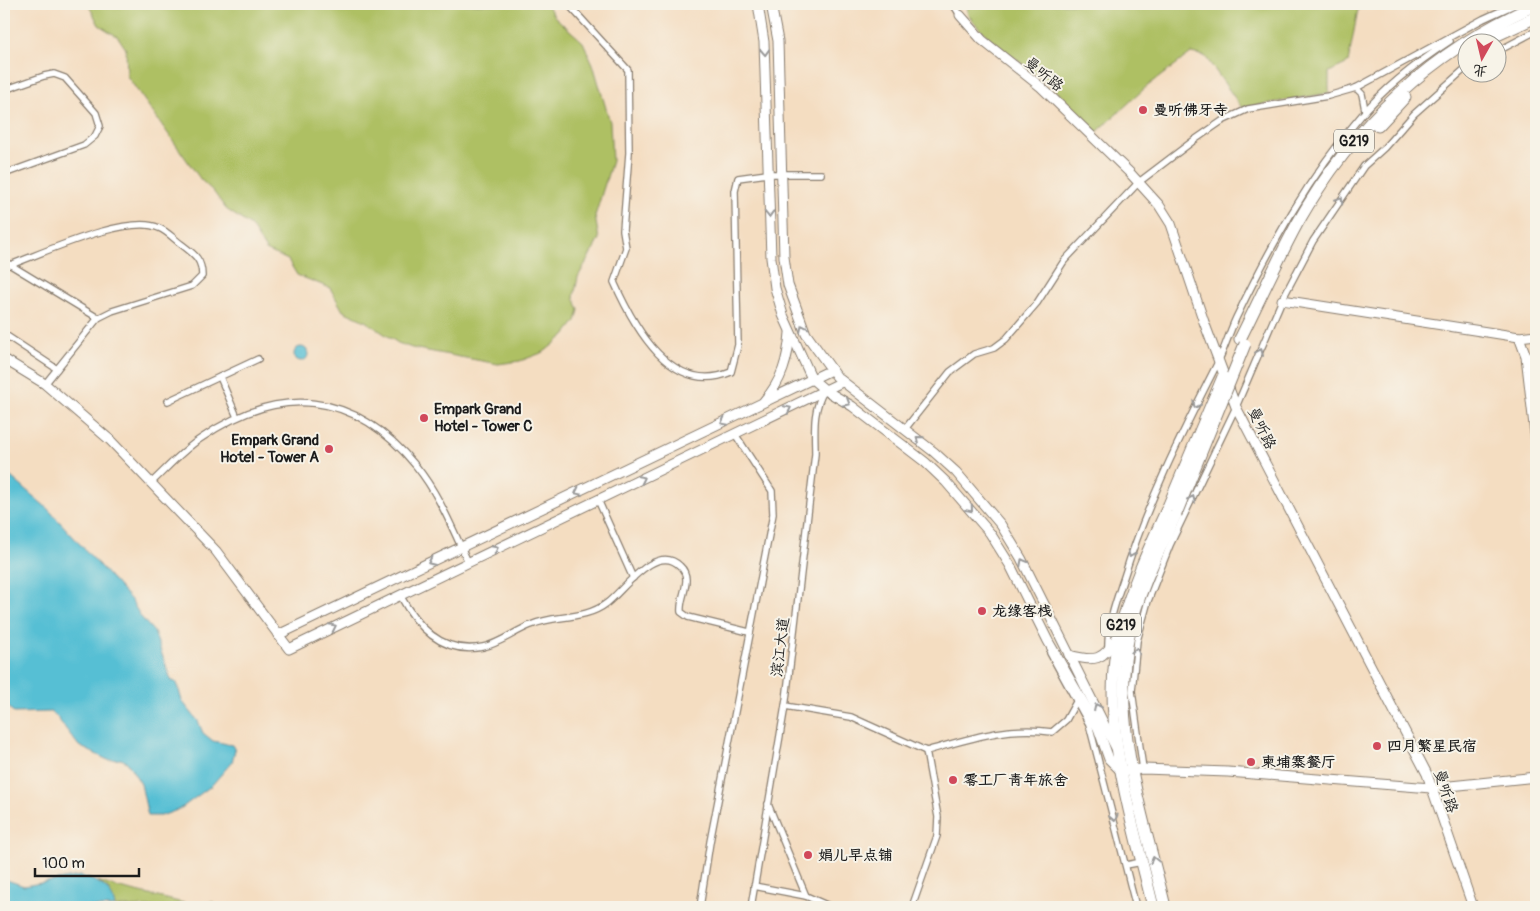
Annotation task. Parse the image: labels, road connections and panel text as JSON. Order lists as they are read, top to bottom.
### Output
{
  "streets": {
    "highway": ["G219"],
    "street": ["曼听路", "滨江大道"]
  },
  "places": [
    "曼听佛牙寺",
    "Empark Grand Hotel - Tower C",
    "Empark Grand Hotel - Tower A",
    "龙缘客栈",
    "四月繁星民宿",
    "柬埔寨餐厅",
    "零工厂青年旅舍",
    "娟儿早点铺"
  ],
  "scale_bar": "100 m",
  "north": "bottom"
}
